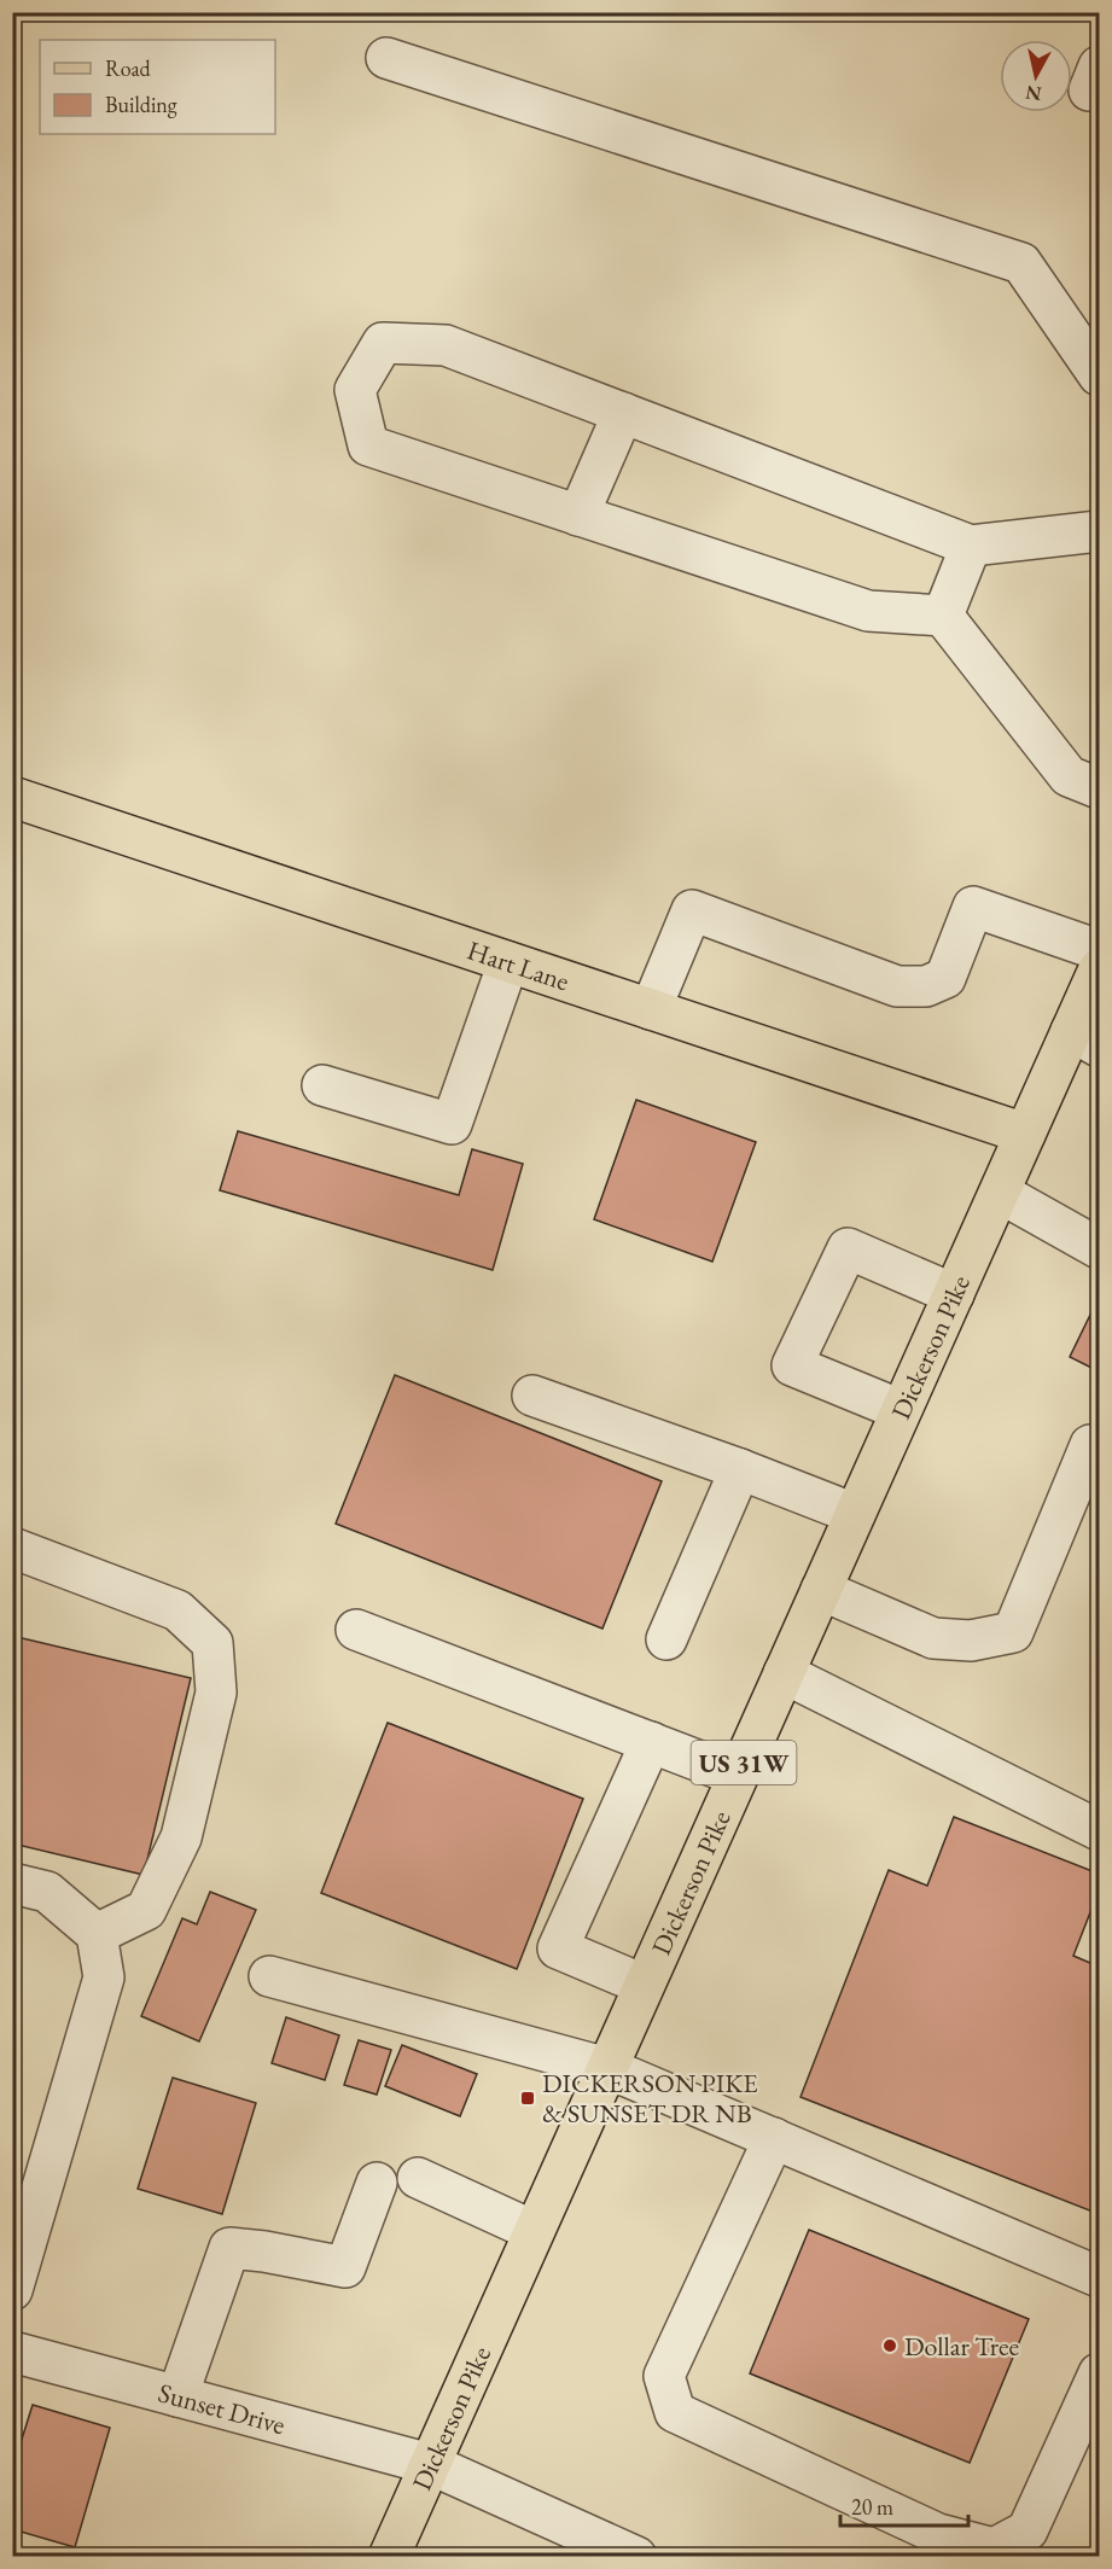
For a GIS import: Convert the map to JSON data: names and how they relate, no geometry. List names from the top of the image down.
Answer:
{
  "streets": {
    "main road": ["Hart Lane", "Dickerson Pike", "US 31W"],
    "street": ["Sunset Drive"]
  },
  "crossings": [
    ["Hart Lane", "Dickerson Pike"],
    ["Dickerson Pike", "Sunset Drive"]
  ],
  "places": {
    "transit": ["DICKERSON PIKE & SUNSET DR NB"],
    "other": ["Dollar Tree"]
  },
  "legend": ["Road", "Building"],
  "scale_bar": "20 m",
  "north": "bottom"
}
